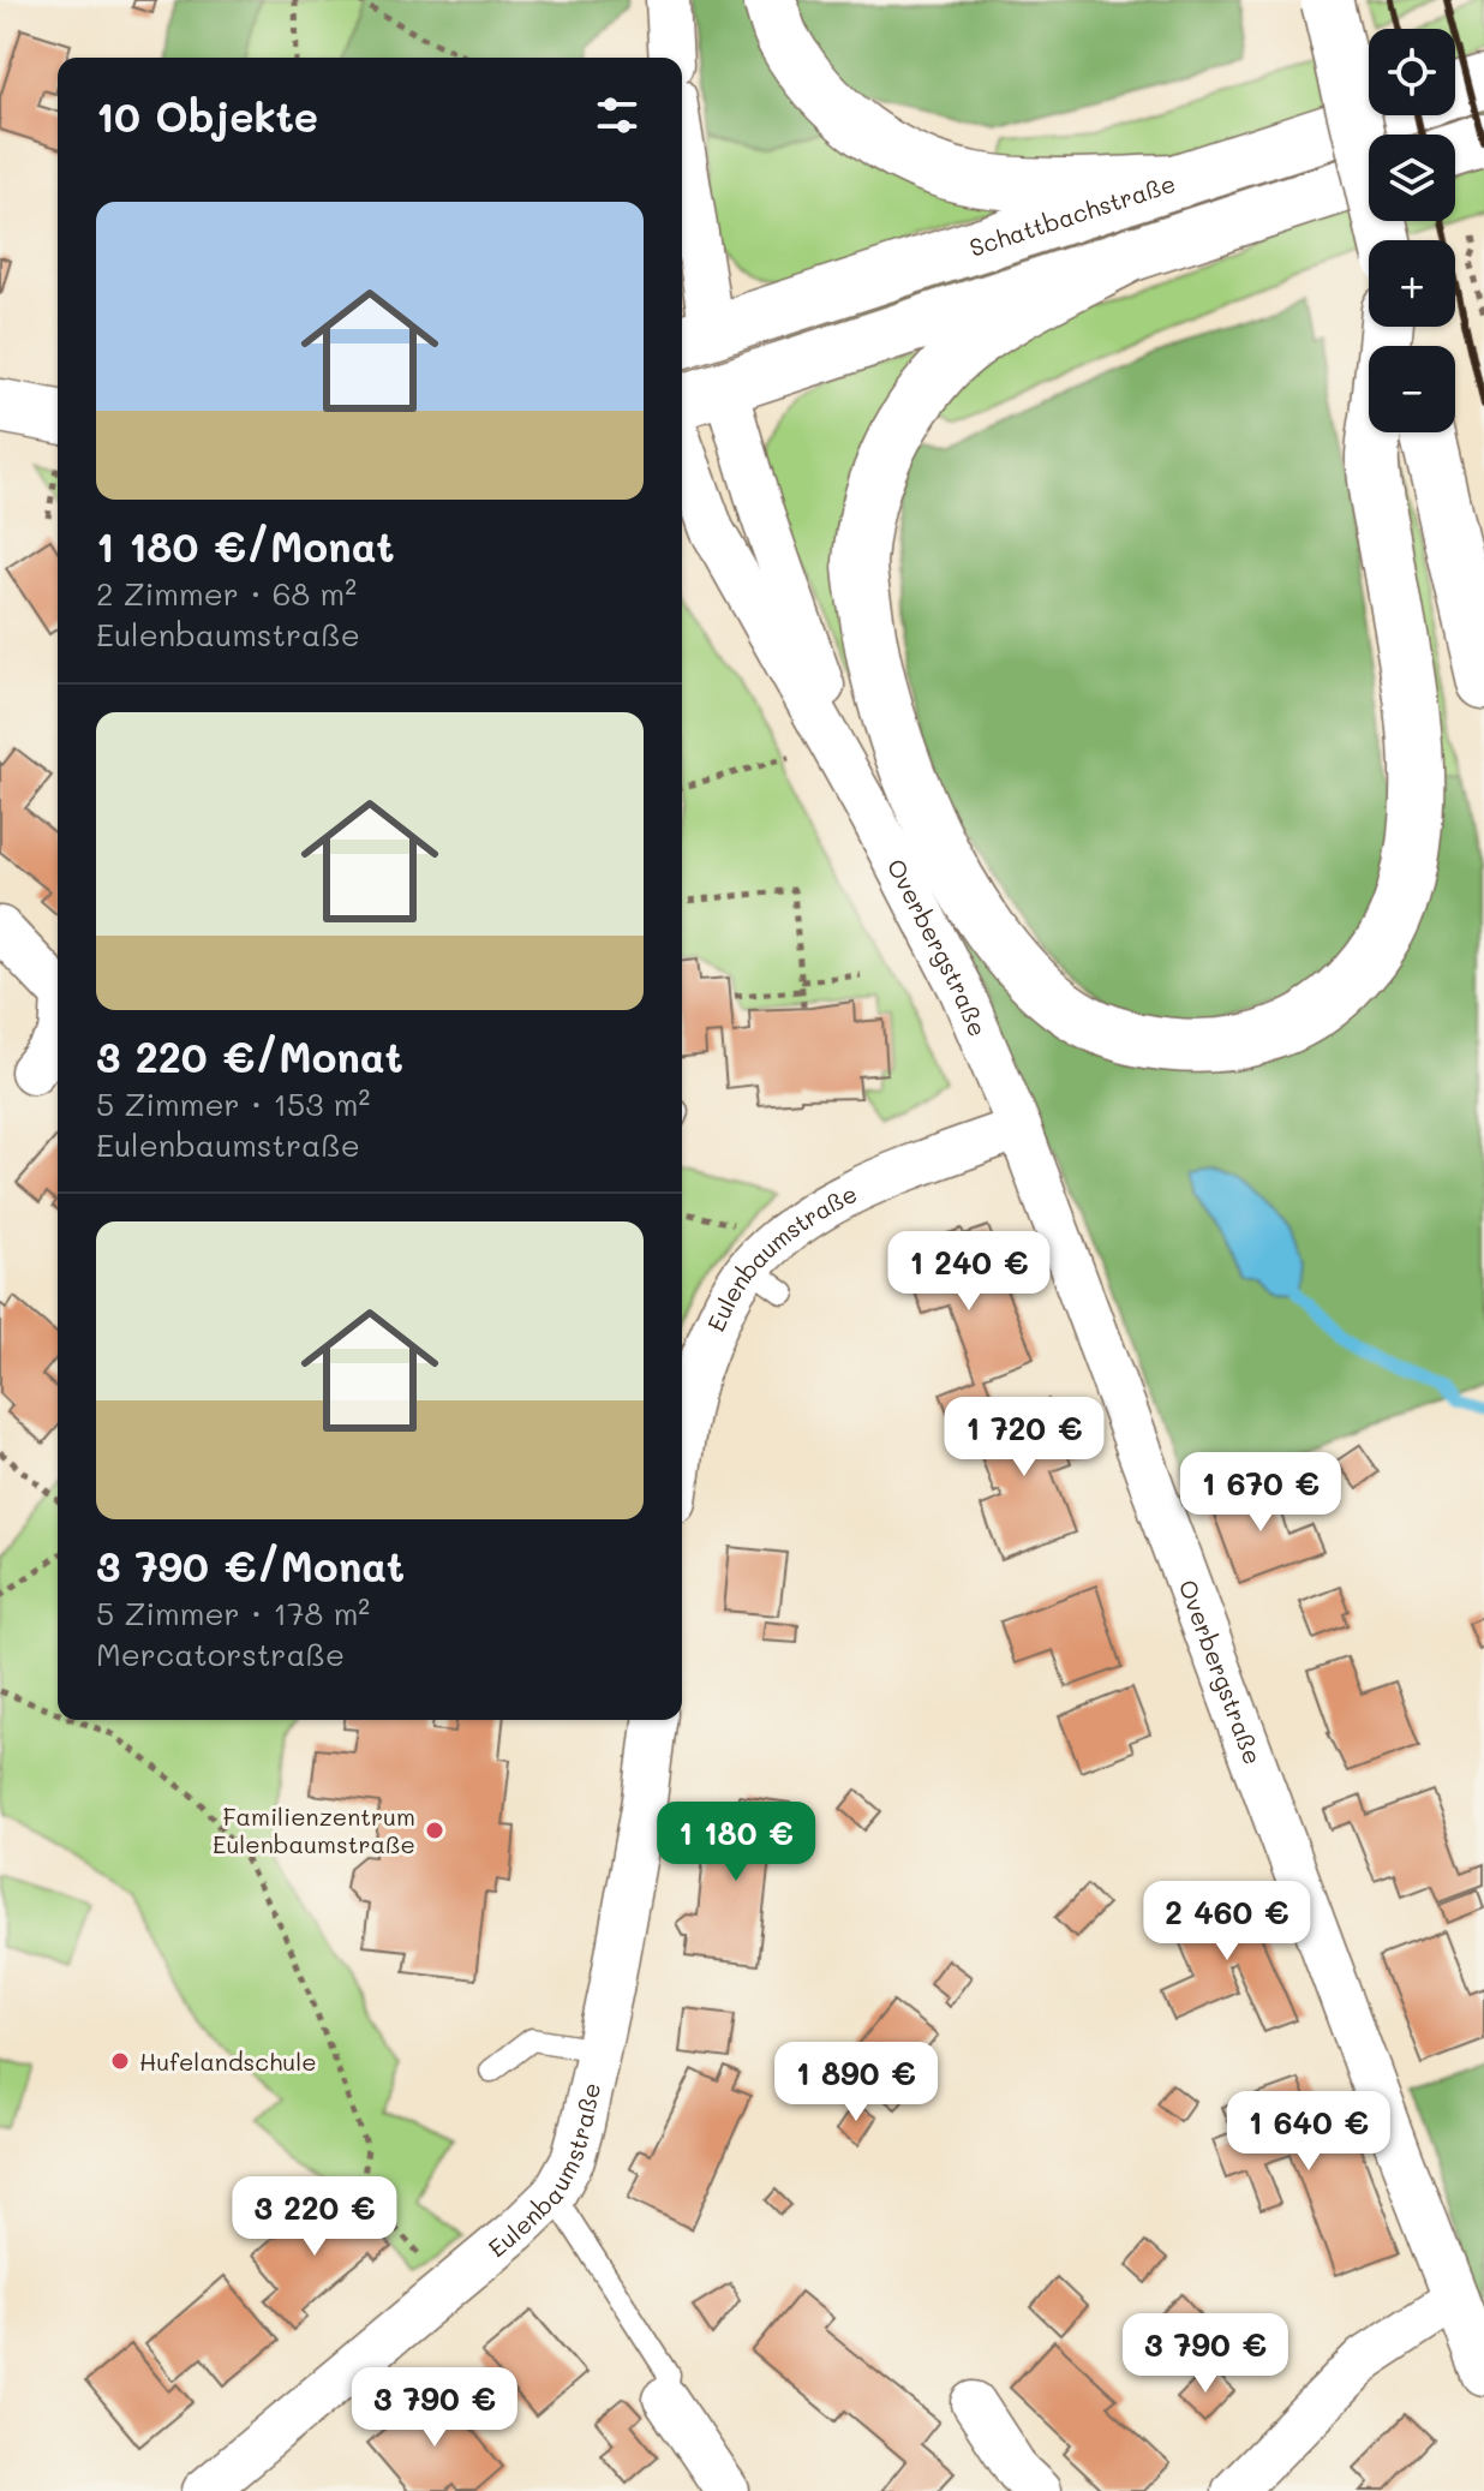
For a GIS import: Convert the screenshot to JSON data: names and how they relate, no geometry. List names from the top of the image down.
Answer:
{
  "streets": {
    "main road": ["Schattbachstraße"],
    "street": ["Overbergstraße", "Eulenbaumstraße"]
  },
  "crossings": [
    ["Overbergstraße", "Eulenbaumstraße"]
  ],
  "places": ["Familienzentrum Eulenbaumstraße", "Hufelandschule"],
  "page": {
    "map_buttons": ["+", "−"],
    "heading": "10 Objekte",
    "list": [
      {
        "name": "1 180 €/Monat",
        "note": "2 Zimmer · 68 m² · Eulenbaumstraße"
      },
      {
        "name": "3 220 €/Monat",
        "note": "5 Zimmer · 153 m² · Eulenbaumstraße"
      },
      {
        "name": "3 790 €/Monat",
        "note": "5 Zimmer · 178 m² · Mercatorstraße"
      }
    ],
    "price": [
      "1 240 €",
      "1 720 €",
      "1 670 €",
      "1 180 €",
      "2 460 €",
      "1 890 €",
      "1 640 €",
      "3 220 €",
      "3 790 €",
      "3 790 €"
    ]
  }
}
